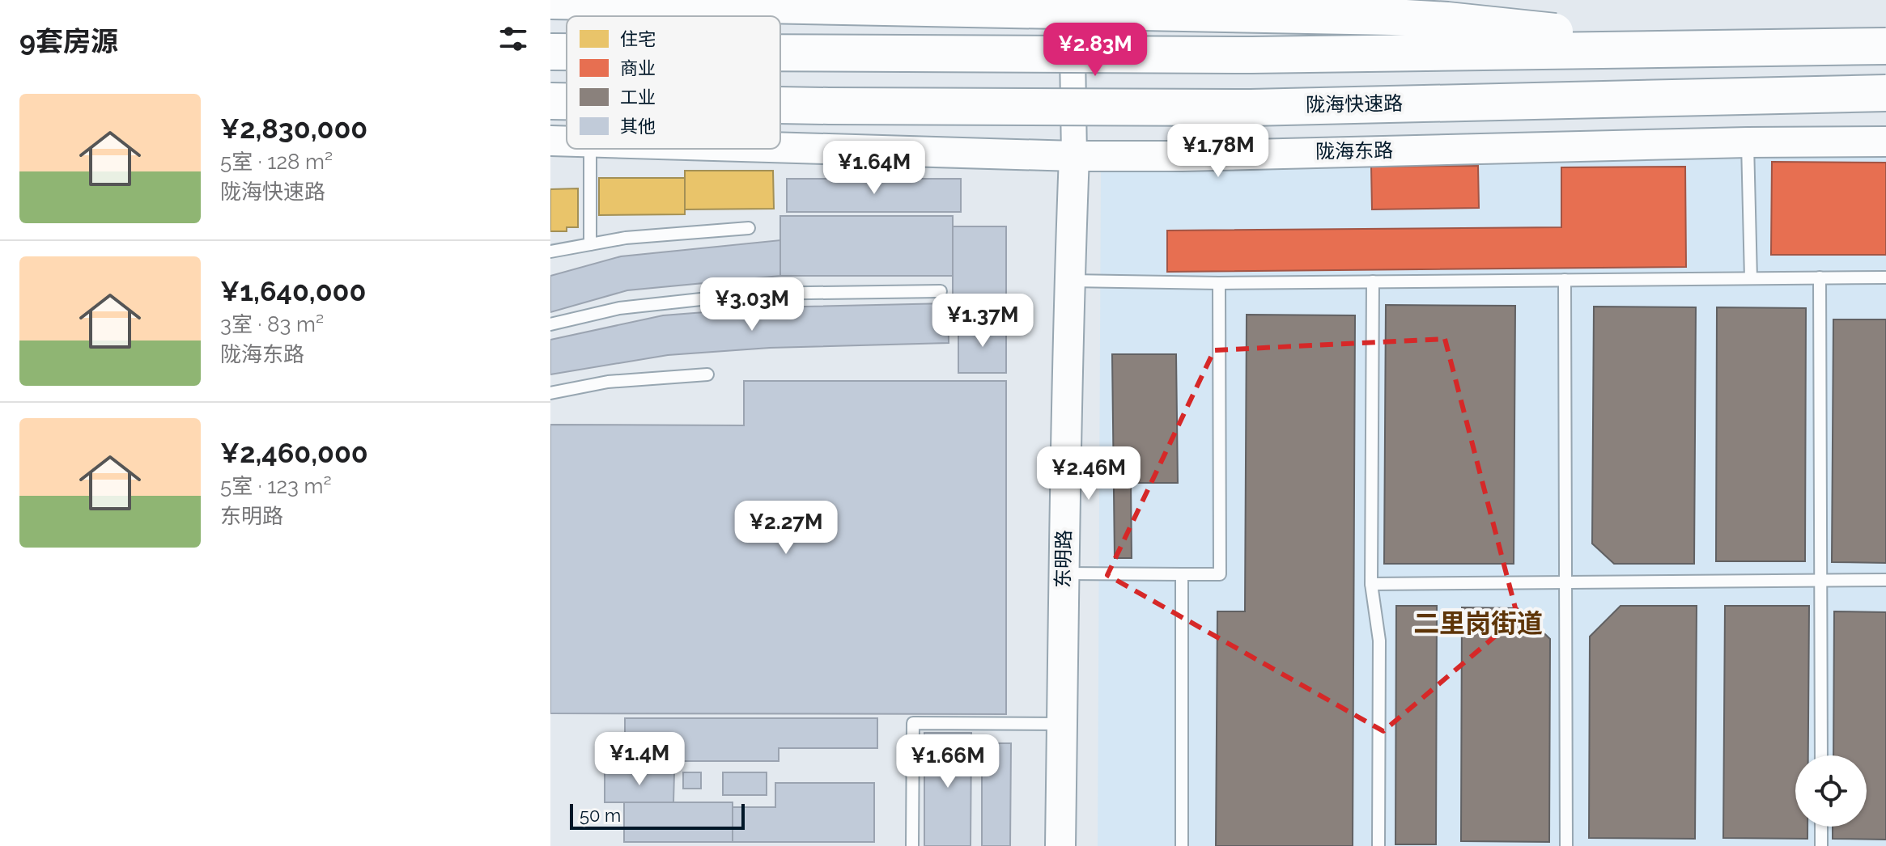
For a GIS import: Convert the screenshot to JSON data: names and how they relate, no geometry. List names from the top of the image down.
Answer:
{
  "streets": {
    "highway": ["陇海快速路"],
    "street": ["陇海东路", "东明路"]
  },
  "crossings": [
    ["陇海东路", "东明路"]
  ],
  "districts": ["二里岗街道"],
  "legend": [
    "住宅",
    "商业",
    "工业",
    "其他"
  ],
  "scale_bar": "50 m",
  "page": {
    "heading": "9套房源",
    "price": [
      "¥2.83M",
      "¥1.78M",
      "¥1.64M",
      "¥3.03M",
      "¥1.37M",
      "¥2.46M",
      "¥2.27M",
      "¥1.4M",
      "¥1.66M"
    ],
    "list": [
      {
        "name": "¥2,830,000",
        "note": "5室 · 128 m² · 陇海快速路"
      },
      {
        "name": "¥1,640,000",
        "note": "3室 · 83 m² · 陇海东路"
      },
      {
        "name": "¥2,460,000",
        "note": "5室 · 123 m² · 东明路"
      }
    ],
    "scale": "50 m"
  }
}
